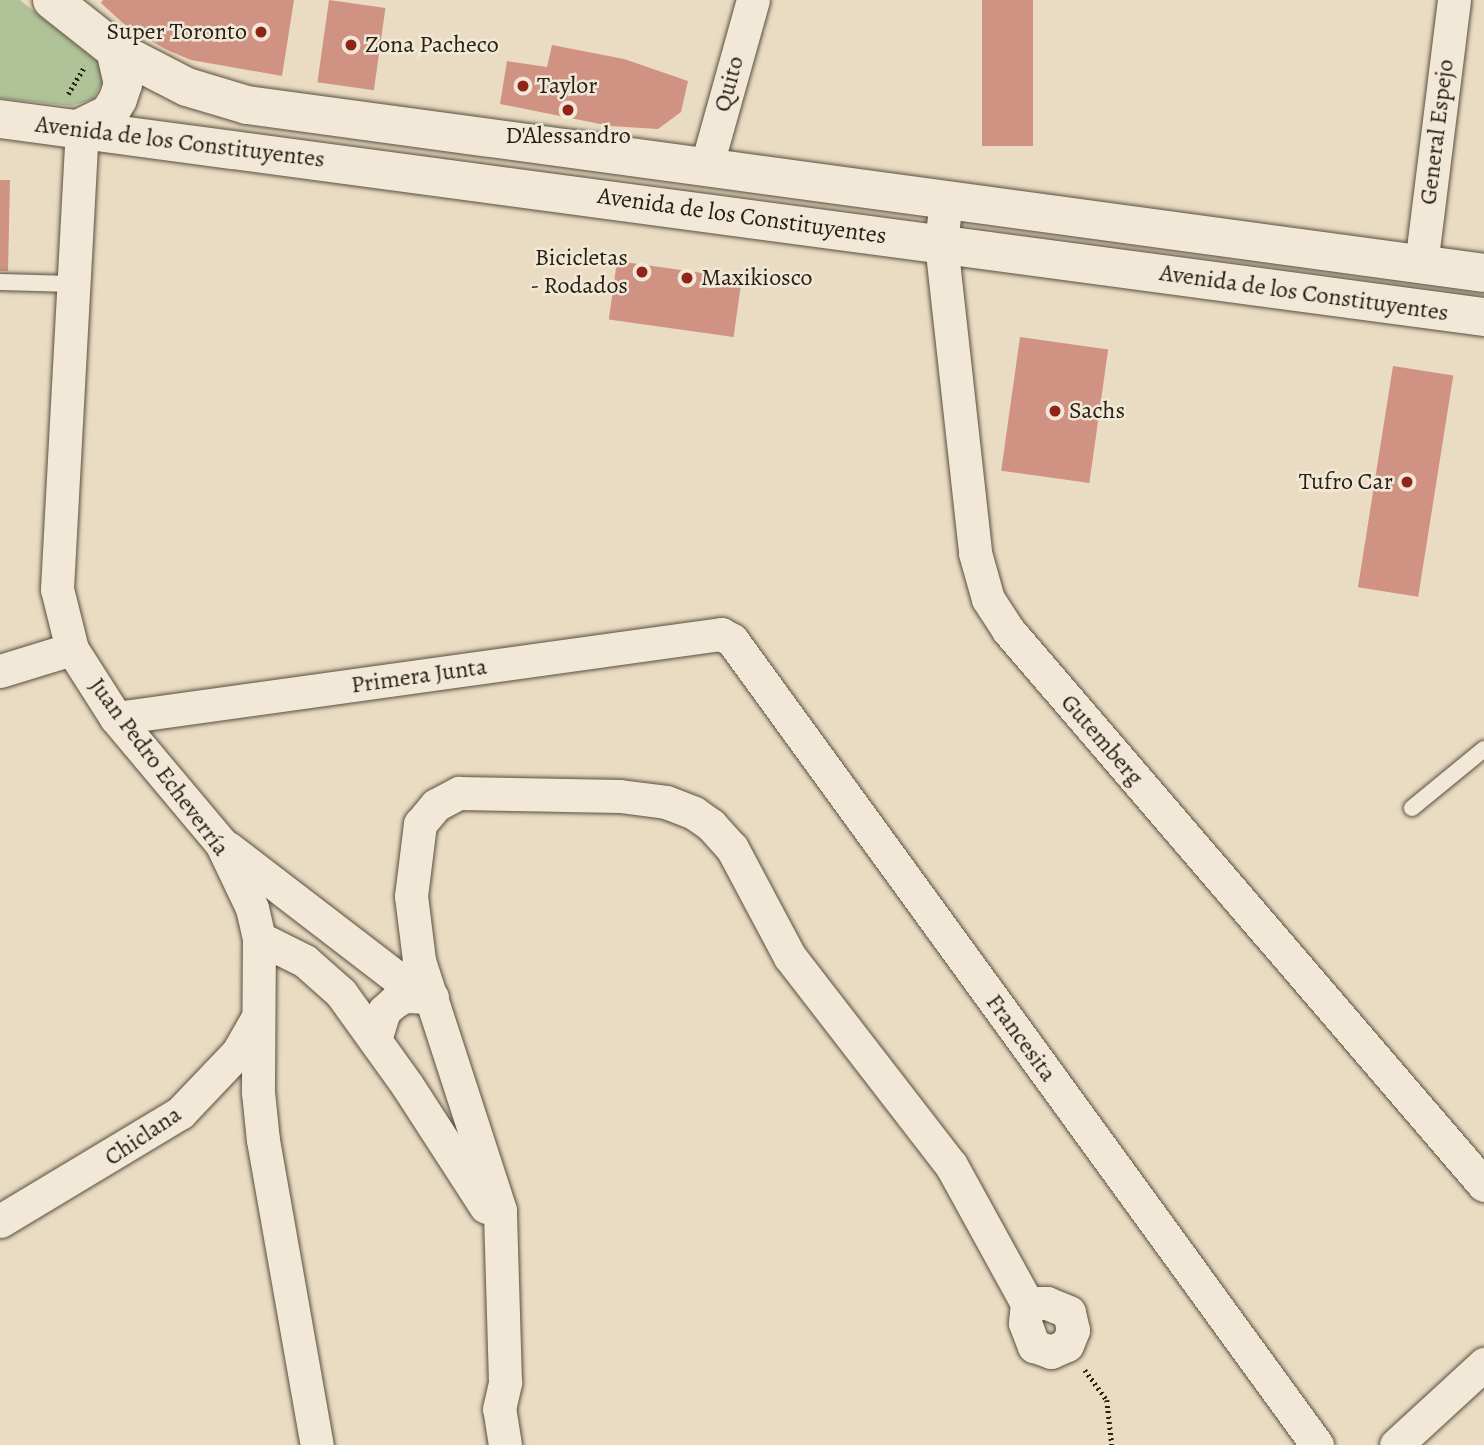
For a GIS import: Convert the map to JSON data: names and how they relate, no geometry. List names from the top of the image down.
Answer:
{
  "streets": {
    "main road": ["Avenida de los Constituyentes"],
    "street": [
      "Quito",
      "General Espejo",
      "Primera Junta",
      "Gutemberg",
      "Juan Pedro Echeverría",
      "Francesita",
      "Chiclana"
    ]
  },
  "crossings": [
    ["Quito", "Avenida de los Constituyentes"],
    ["General Espejo", "Avenida de los Constituyentes"],
    ["Avenida de los Constituyentes", "Gutemberg"],
    ["Avenida de los Constituyentes", "Juan Pedro Echeverría"],
    ["Primera Junta", "Juan Pedro Echeverría"],
    ["Primera Junta", "Francesita"],
    ["Juan Pedro Echeverría", "Chiclana"]
  ],
  "places": [
    "Super Toronto",
    "Zona Pacheco",
    "Taylor",
    "D'Alessandro",
    "Bicicletas - Rodados",
    "Maxikiosco",
    "Sachs",
    "Tufro Car"
  ]
}
